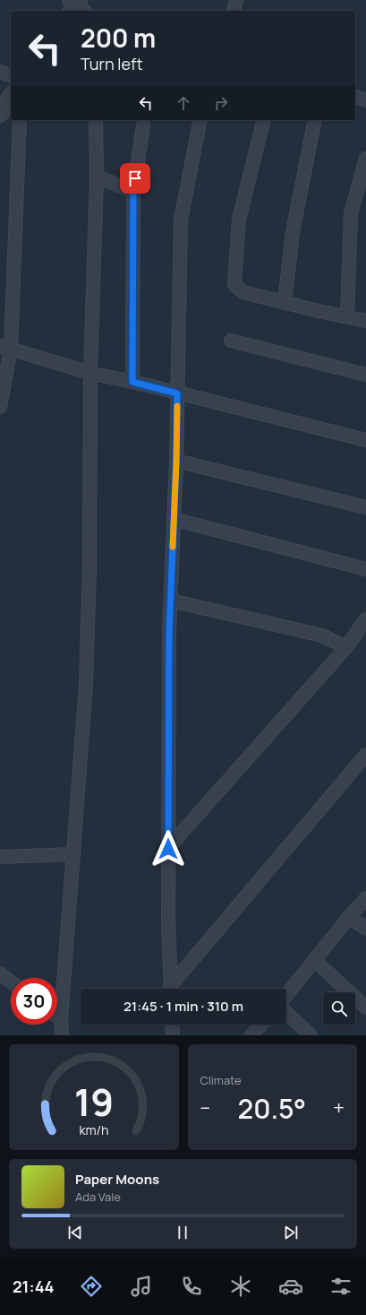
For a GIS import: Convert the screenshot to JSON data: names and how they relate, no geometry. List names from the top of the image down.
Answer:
{
  "page": {
    "turn": ["200 m", "Turn left"],
    "limit": "30",
    "trip": "21:45 · 1 min · 310 m",
    "tile": "Climate",
    "heat": ["−", "20.5°", "+"],
    "song": ["Paper Moons", "Ada Vale"],
    "tabs": "21:44",
    "gauge": ["19", "km/h"]
  }
}
